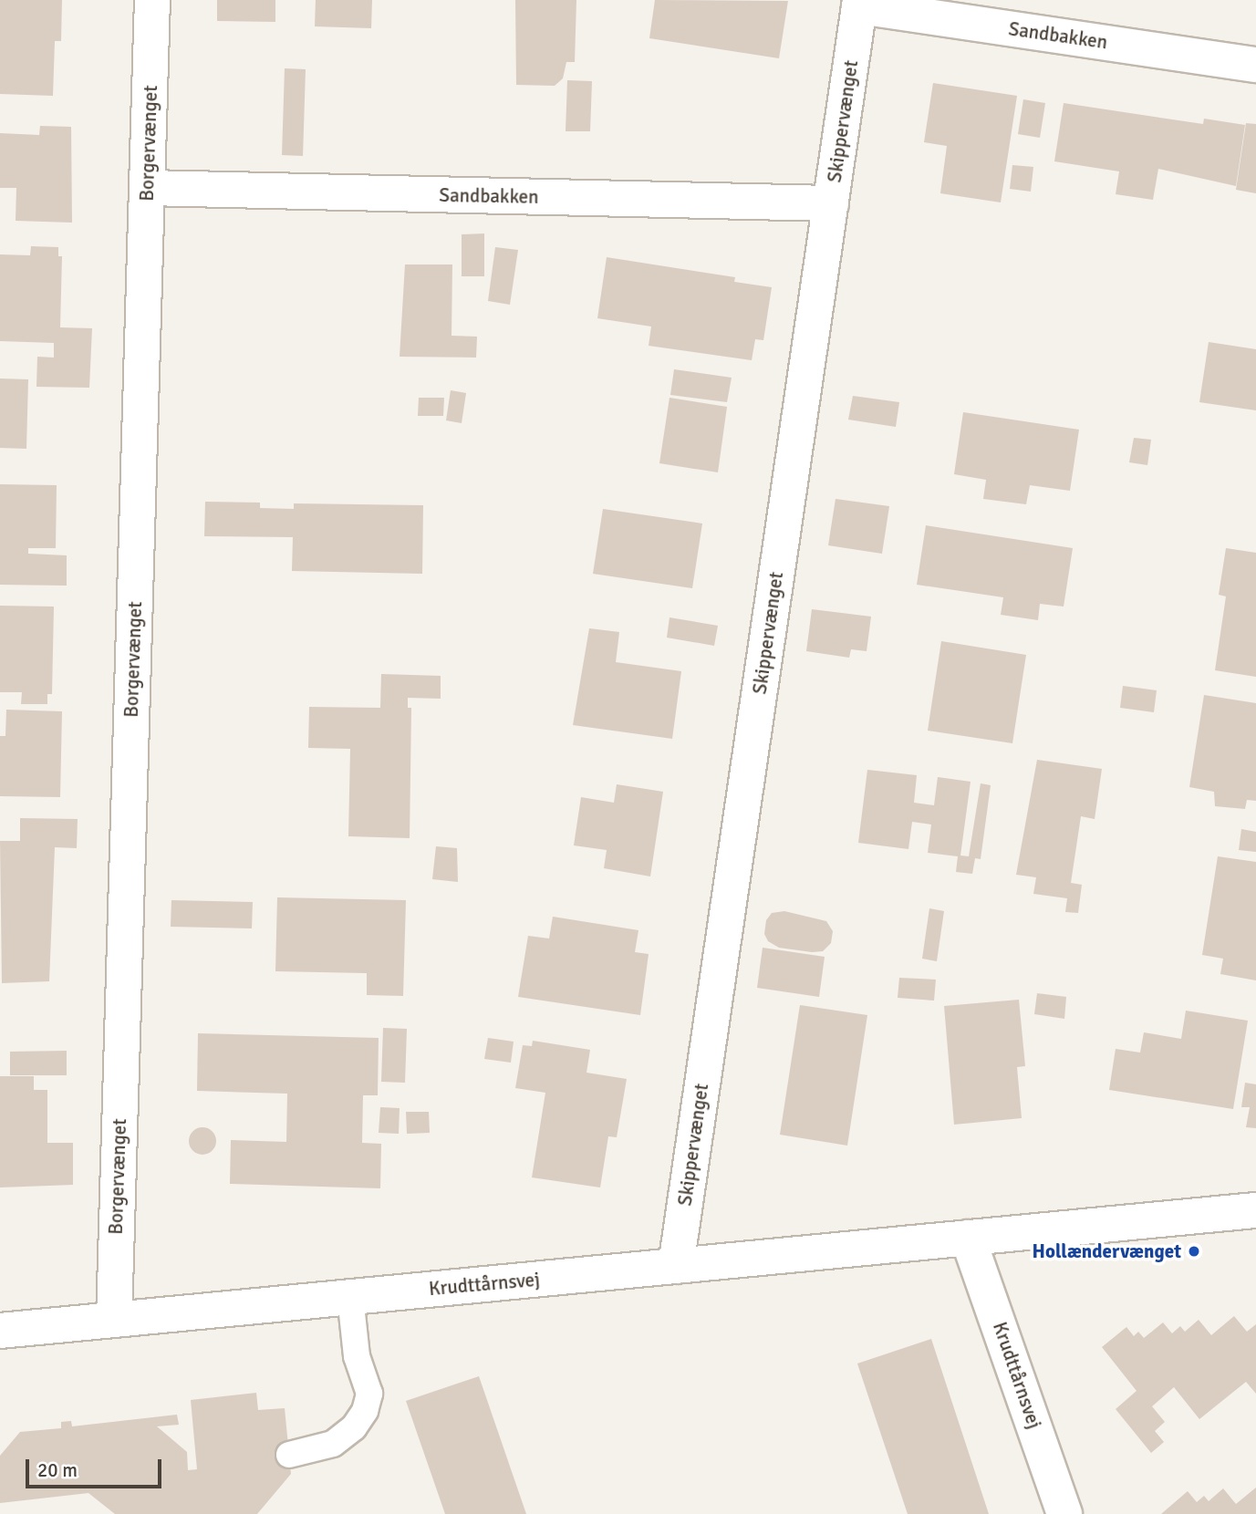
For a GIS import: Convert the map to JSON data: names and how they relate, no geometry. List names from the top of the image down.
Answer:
{
  "streets": {
    "street": [
      "Sandbakken",
      "Skippervænget",
      "Borgervænget",
      "Krudttårnsvej"
    ]
  },
  "crossings": [
    ["Sandbakken", "Skippervænget"],
    ["Sandbakken", "Borgervænget"],
    ["Skippervænget", "Krudttårnsvej"],
    ["Borgervænget", "Krudttårnsvej"]
  ],
  "places": ["Hollændervænget"],
  "scale_bar": "20 m"
}
